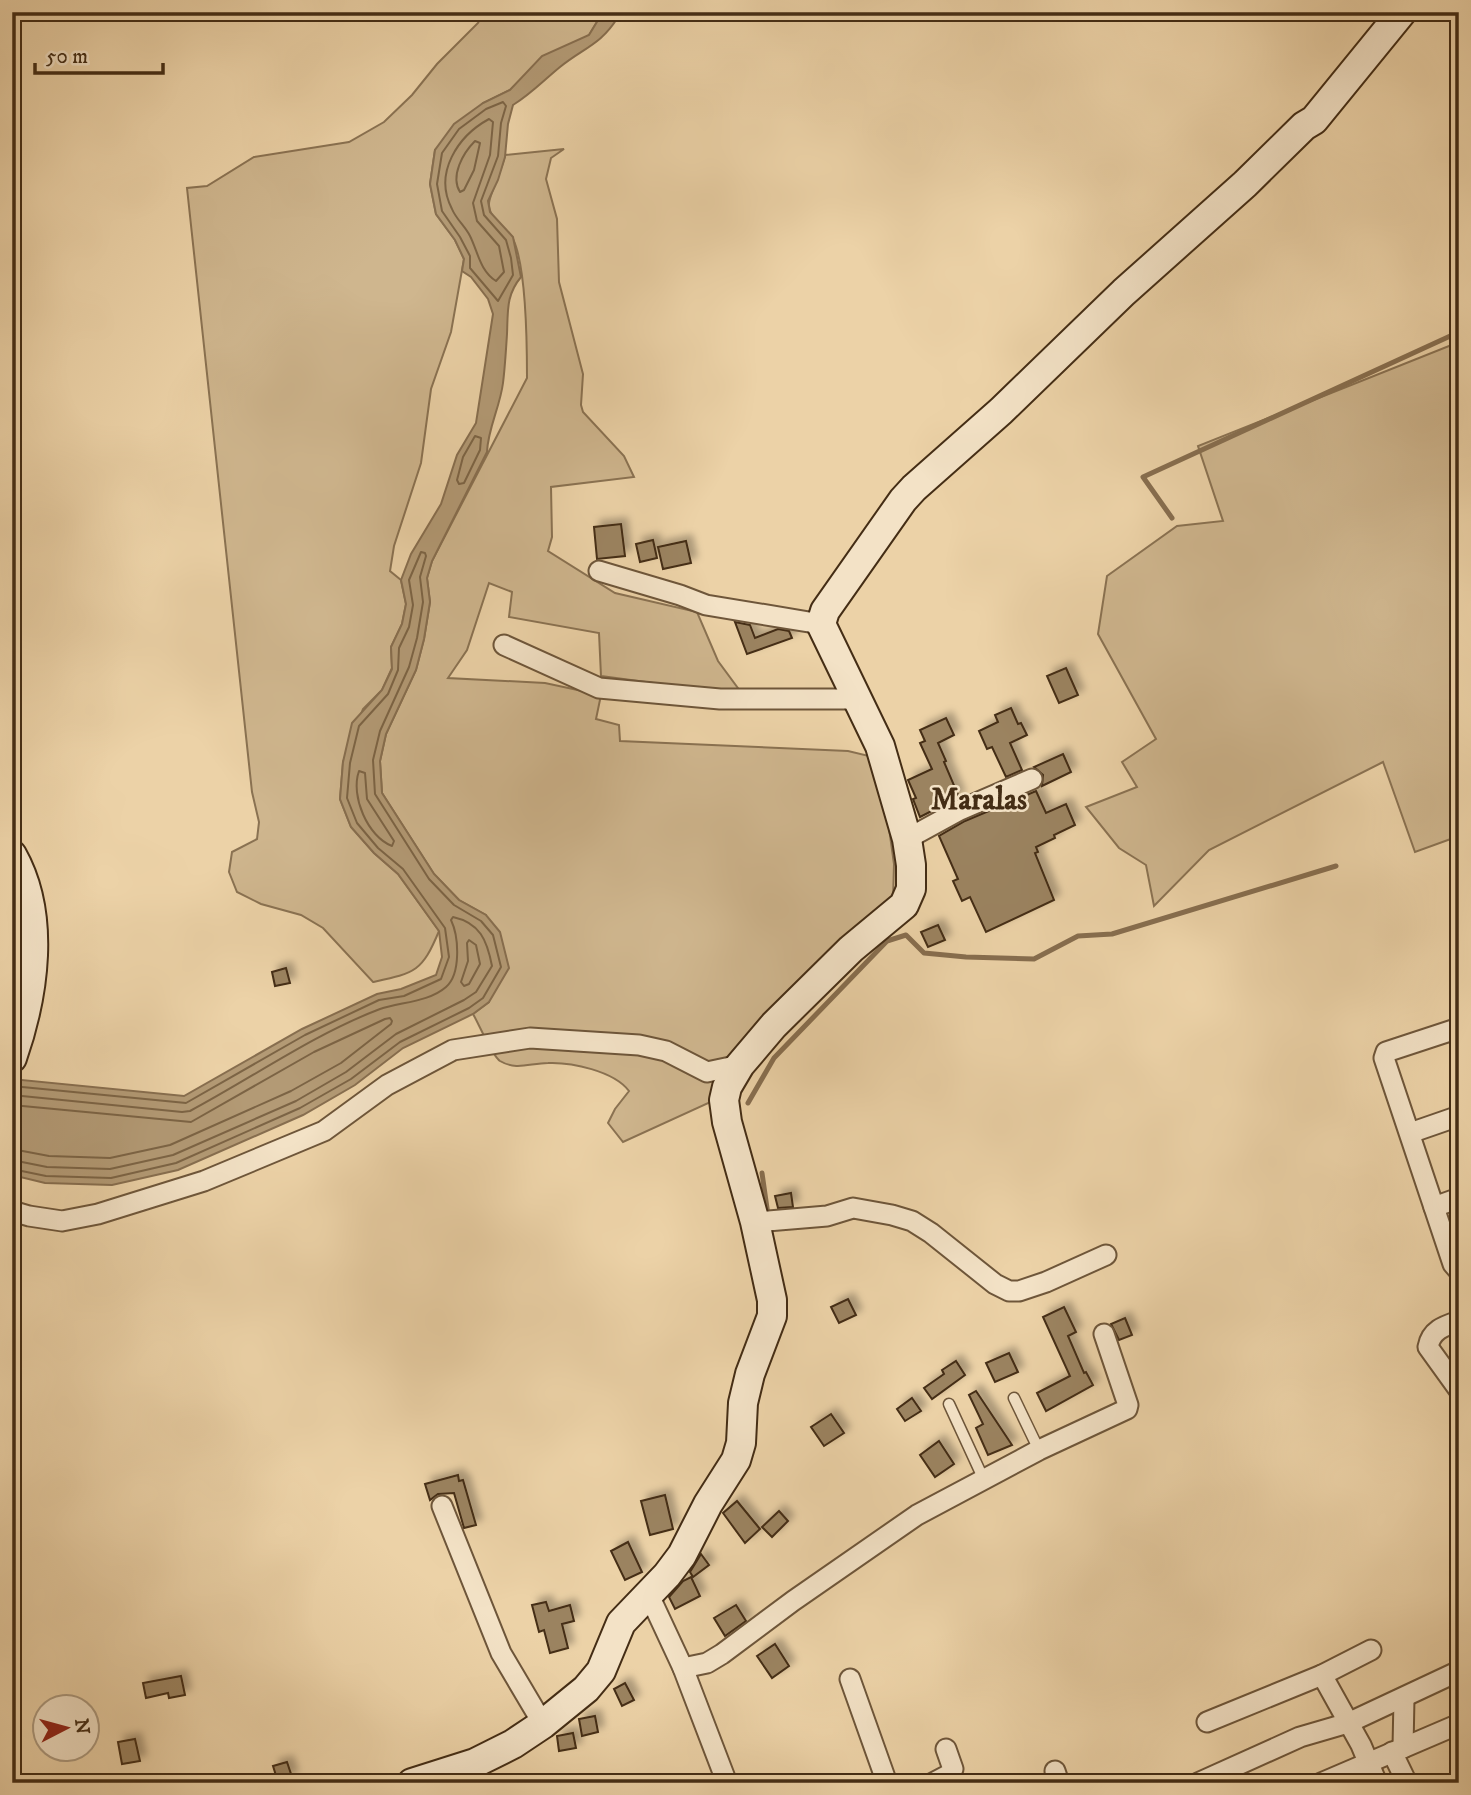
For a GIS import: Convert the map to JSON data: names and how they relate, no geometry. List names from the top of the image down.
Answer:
{
  "districts": ["Maralas"],
  "scale_bar": "50 m",
  "north": "right"
}
